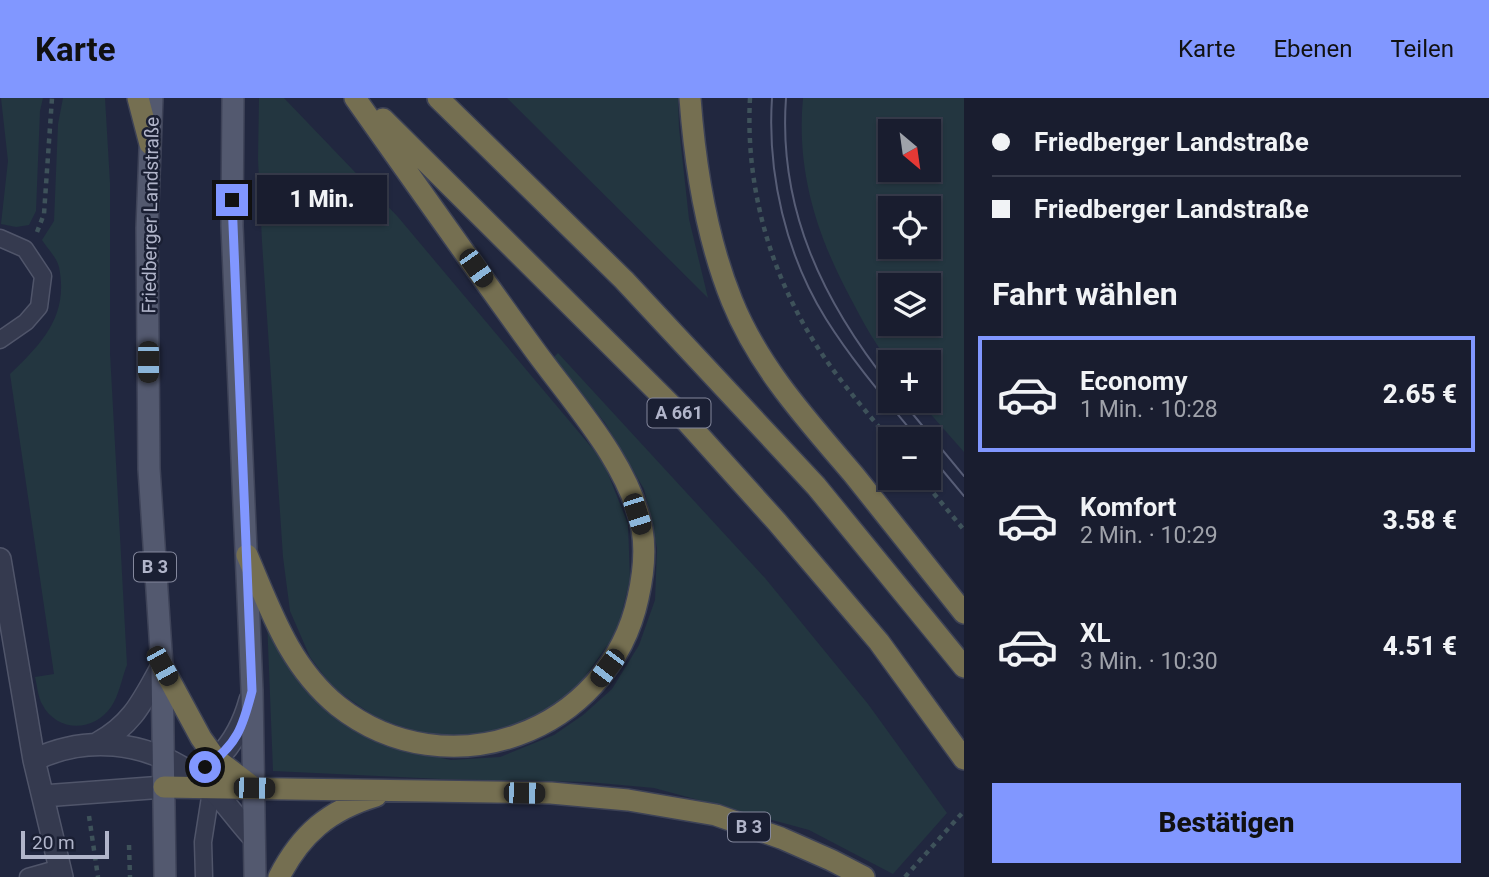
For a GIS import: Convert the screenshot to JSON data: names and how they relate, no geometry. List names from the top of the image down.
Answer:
{
  "streets": {
    "highway": ["A 661", "B 3"],
    "main road": ["Friedberger Landstraße"]
  },
  "crossings": [
    ["Friedberger Landstraße", "B 3"]
  ],
  "scale_bar": "20 m",
  "north": "bottom right",
  "page": {
    "header": "Karte",
    "nav": ["Karte", "Ebenen", "Teilen"],
    "banner": ["Friedberger Landstraße", "Friedberger Landstraße"],
    "map_buttons": ["+", "−"],
    "bubble": "1 Min.",
    "heading": "Fahrt wählen",
    "list": [
      {
        "name": "Economy",
        "note": "1 Min. · 10:28",
        "value": "2.65 €"
      },
      {
        "name": "Komfort",
        "note": "2 Min. · 10:29",
        "value": "3.58 €"
      },
      {
        "name": "XL",
        "note": "3 Min. · 10:30",
        "value": "4.51 €"
      }
    ],
    "buttons": "Bestätigen",
    "scale": "20 m"
  }
}
